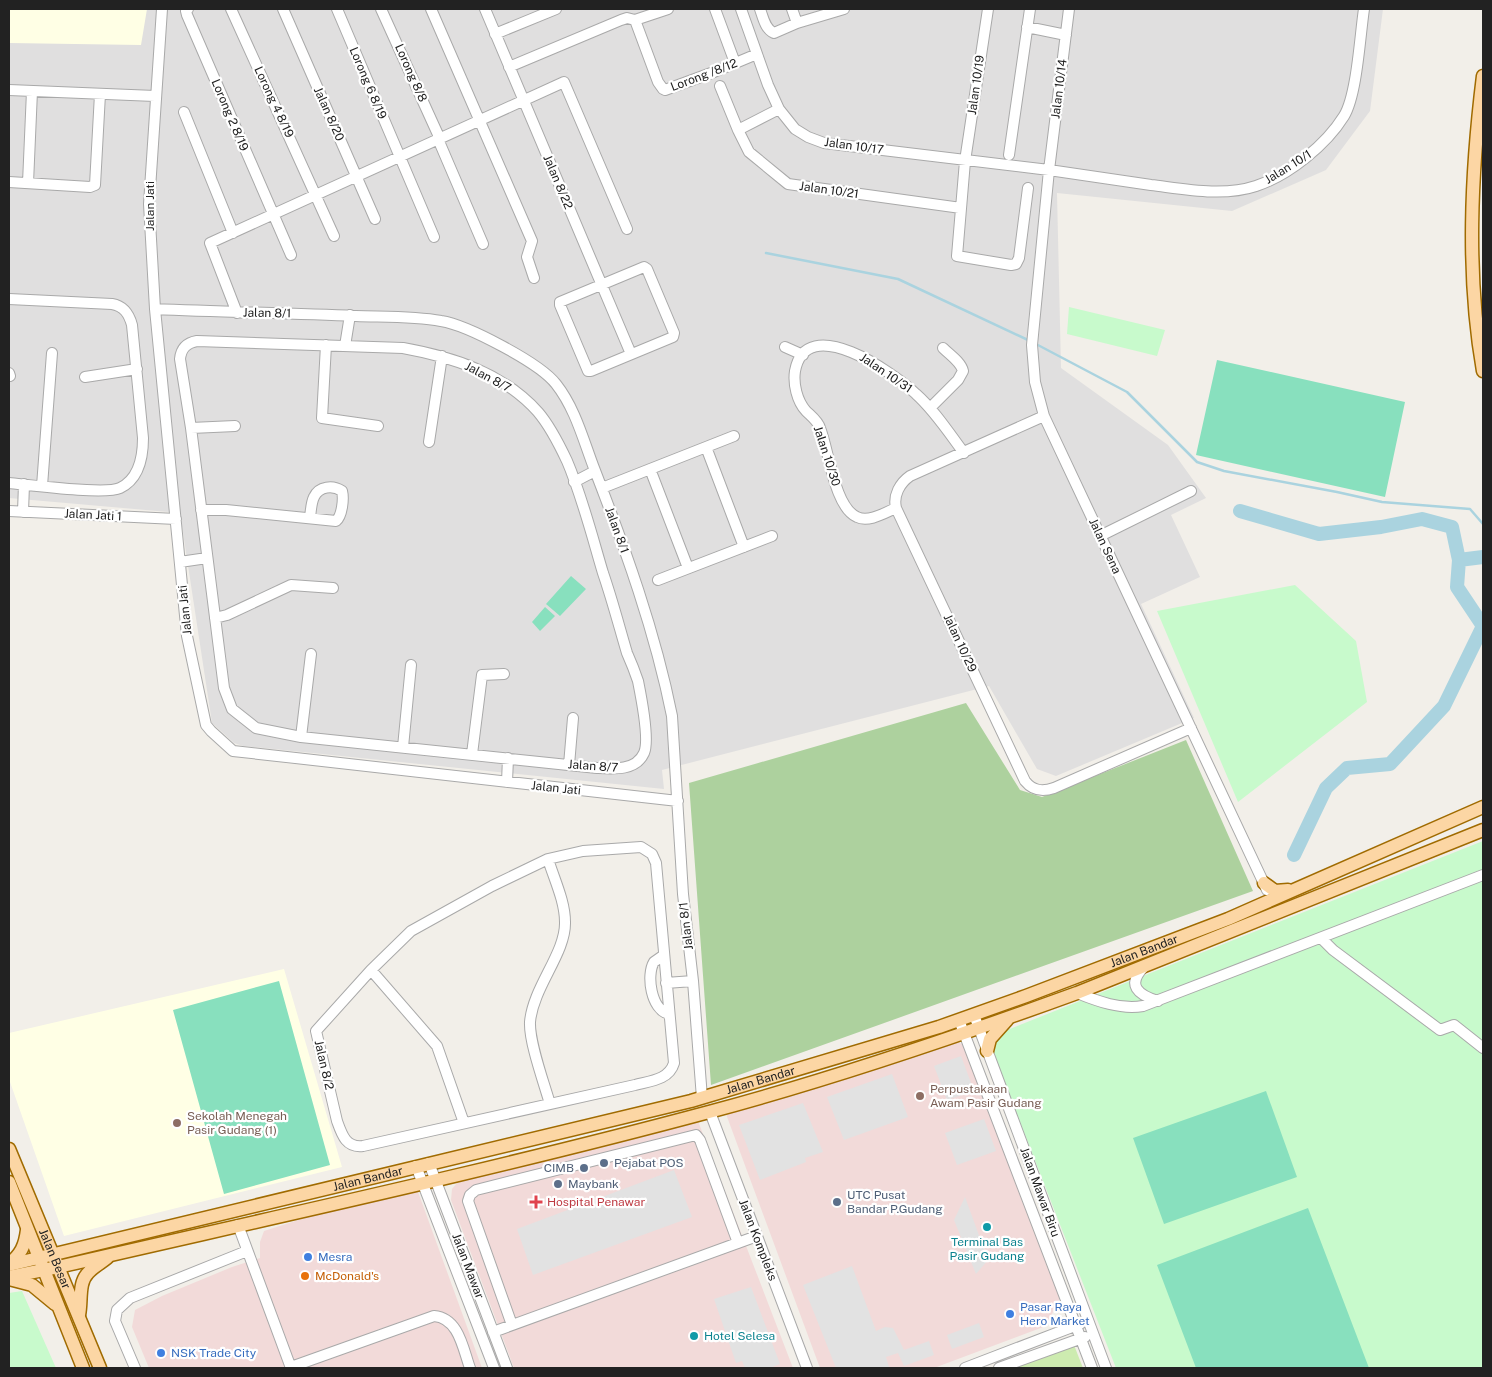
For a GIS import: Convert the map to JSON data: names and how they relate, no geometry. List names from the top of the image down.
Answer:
{
  "streets": {
    "main road": ["Jalan Bandar", "Jalan Besar"],
    "street": [
      "Lorong 8/8",
      "Lorong /8/12",
      "Lorong 6 8/19",
      "Jalan 10/19",
      "Jalan 10/14",
      "Lorong 4 8/19",
      "Jalan 8/20",
      "Lorong 2 8/19",
      "Jalan 10/17",
      "Jalan 10/1",
      "Jalan 8/22",
      "Jalan 10/21",
      "Jalan Jati",
      "Jalan 8/1",
      "Jalan 10/31",
      "Jalan 8/7",
      "Jalan 10/30",
      "Jalan Jati 1",
      "Jalan Sena",
      "Jalan 10/29",
      "Jalan 8/2",
      "Jalan Mawar Biru",
      "Jalan Kompleks",
      "Jalan Mawar"
    ]
  },
  "crossings": [
    ["Lorong /8/12", "Jalan 10/17"],
    ["Jalan 10/19", "Jalan 10/17"],
    ["Jalan 10/19", "Jalan 10/21"],
    ["Jalan 10/14", "Jalan 10/17"],
    ["Jalan 10/14", "Jalan 10/1"],
    ["Jalan 10/14", "Jalan Sena"],
    ["Jalan 10/17", "Jalan 10/1"],
    ["Jalan 10/17", "Jalan Sena"],
    ["Jalan 10/1", "Jalan Sena"],
    ["Jalan Jati", "Jalan 8/1"],
    ["Jalan Jati", "Jalan Jati 1"],
    ["Jalan 8/1", "Jalan Bandar"],
    ["Jalan 10/31", "Jalan 10/30"],
    ["Jalan 10/30", "Jalan 10/29"],
    ["Jalan Sena", "Jalan 10/29"],
    ["Jalan Sena", "Jalan Bandar"],
    ["Jalan Bandar", "Jalan Mawar Biru"],
    ["Jalan Bandar", "Jalan Kompleks"],
    ["Jalan Bandar", "Jalan Besar"],
    ["Jalan Bandar", "Jalan Mawar"]
  ],
  "places": {
    "other": [
      "Perpustakaan Awam Pasir Gudang",
      "Sekolah Menegah Pasir Gudang (1)",
      "Pejabat POS",
      "CIMB",
      "Maybank",
      "UTC Pusat Bandar P.Gudang",
      "Terminal Bas Pasir Gudang",
      "Mesra",
      "McDonald's",
      "Pasar Raya Hero Market",
      "Hotel Selesa",
      "NSK Trade City"
    ],
    "health": ["Hospital Penawar"]
  }
}
